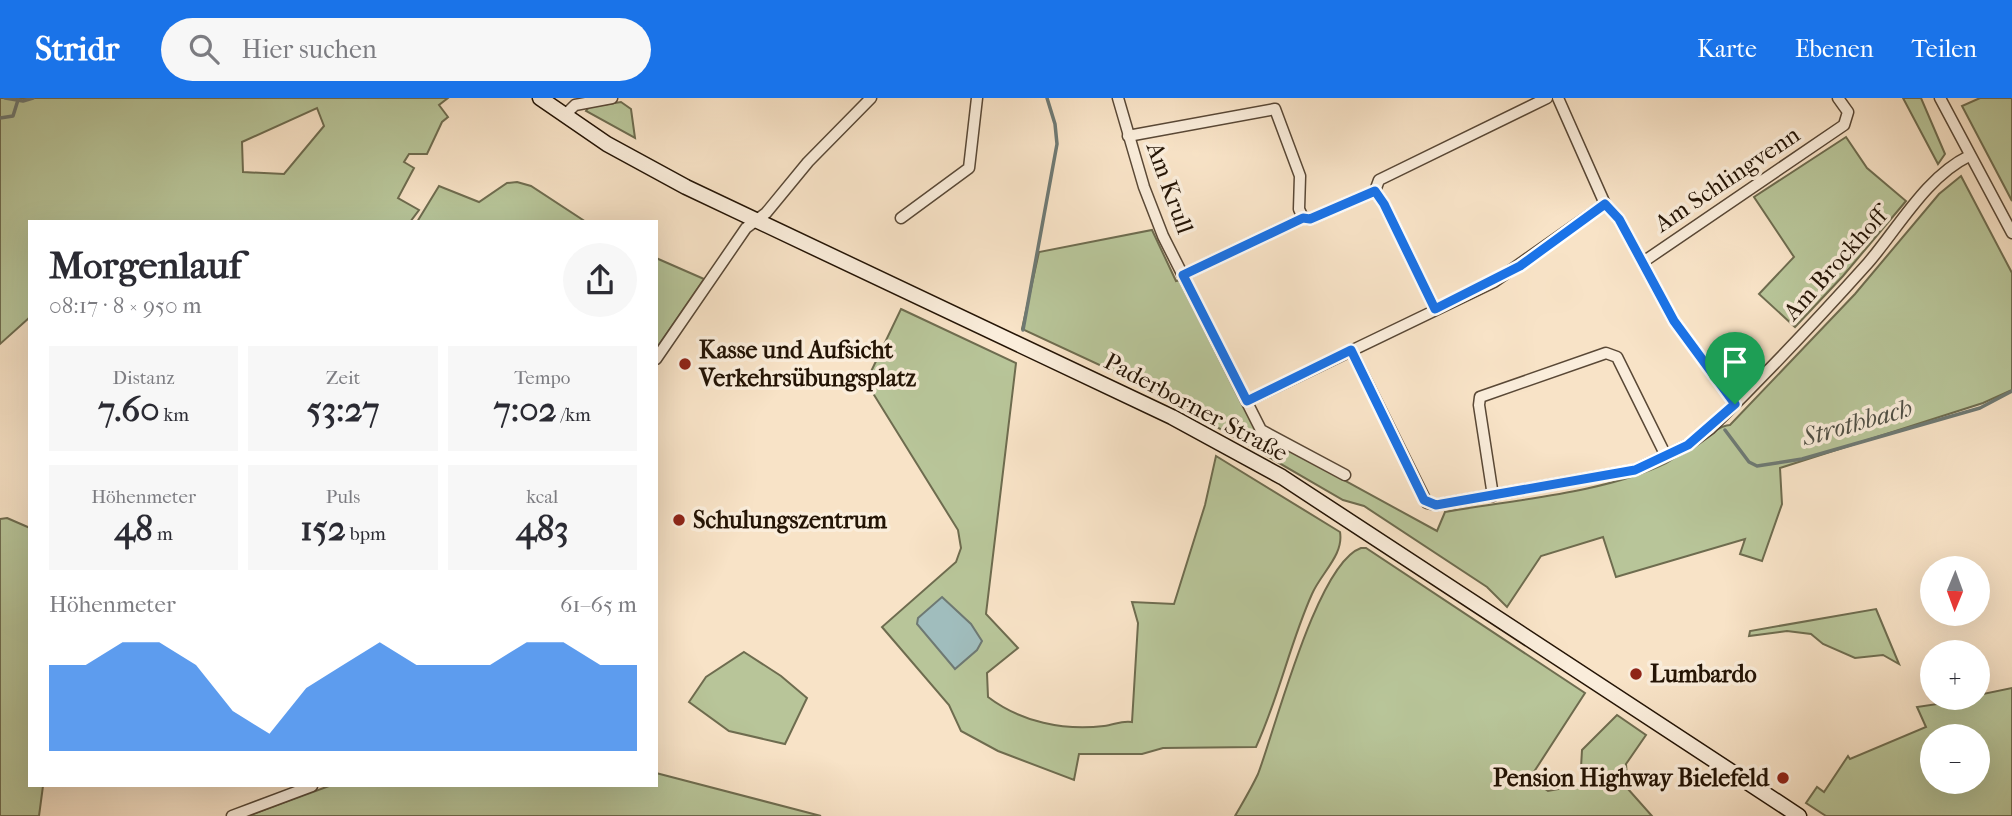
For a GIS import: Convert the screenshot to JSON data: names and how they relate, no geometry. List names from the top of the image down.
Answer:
{
  "streets": {
    "main road": ["Paderborner Straße"],
    "street": ["Am Schlingvenn", "Am Krull", "Am Brockhoff"]
  },
  "water": ["Strothbach"],
  "places": [
    "Kasse und Aufsicht Verkehrsübungsplatz",
    "Schulungszentrum",
    "Lumbardo",
    "Pension Highway Bielefeld"
  ],
  "north": "bottom",
  "page": {
    "header": "Stridr",
    "search": "Hier suchen",
    "nav": ["Karte", "Ebenen", "Teilen"],
    "heading": ["Morgenlauf", "08:17 · 8 × 950 m"],
    "stats": [
      ["Distanz", "7.60 km"],
      ["Zeit", "53:27"],
      ["Tempo", "7:02 /km"],
      ["Höhenmeter", "48 m"],
      ["Puls", "152 bpm"],
      ["kcal", "483"]
    ],
    "map_buttons": ["+", "−"],
    "chart": ["Höhenmeter", "61–65 m"]
  }
}
